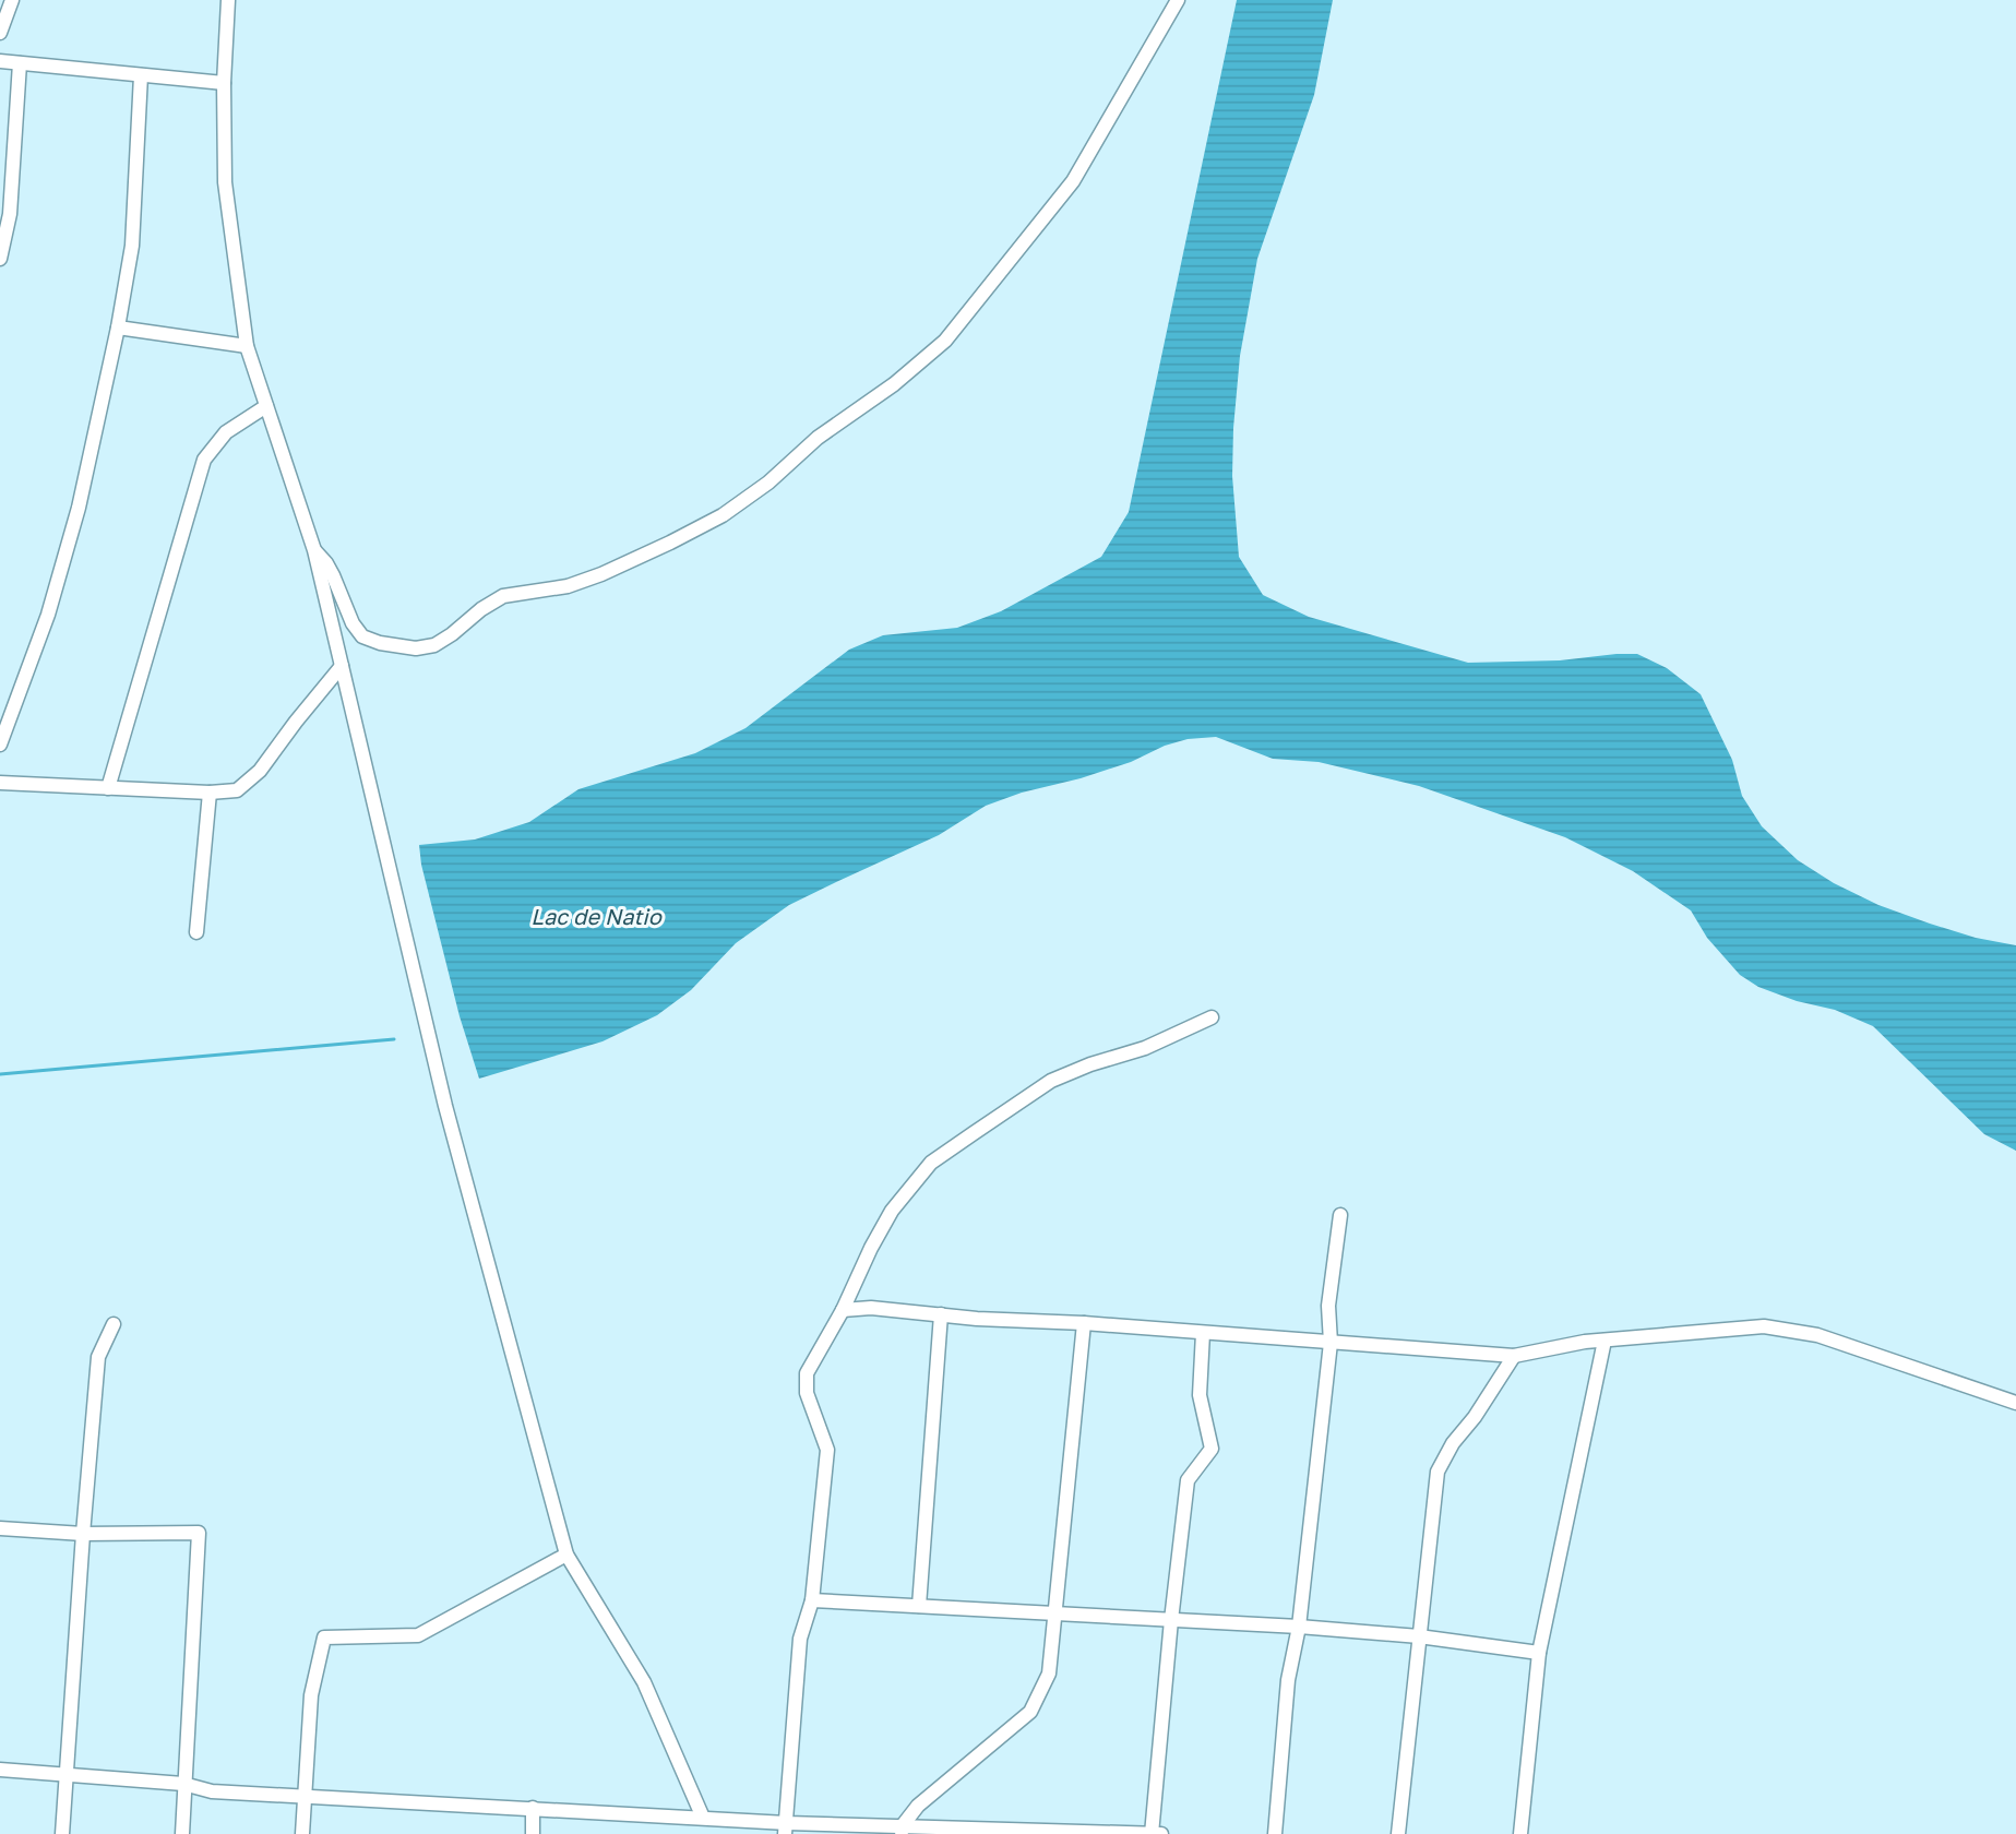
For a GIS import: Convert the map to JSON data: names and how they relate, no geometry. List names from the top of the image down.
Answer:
{
  "water": ["Lac de Natio"]
}
